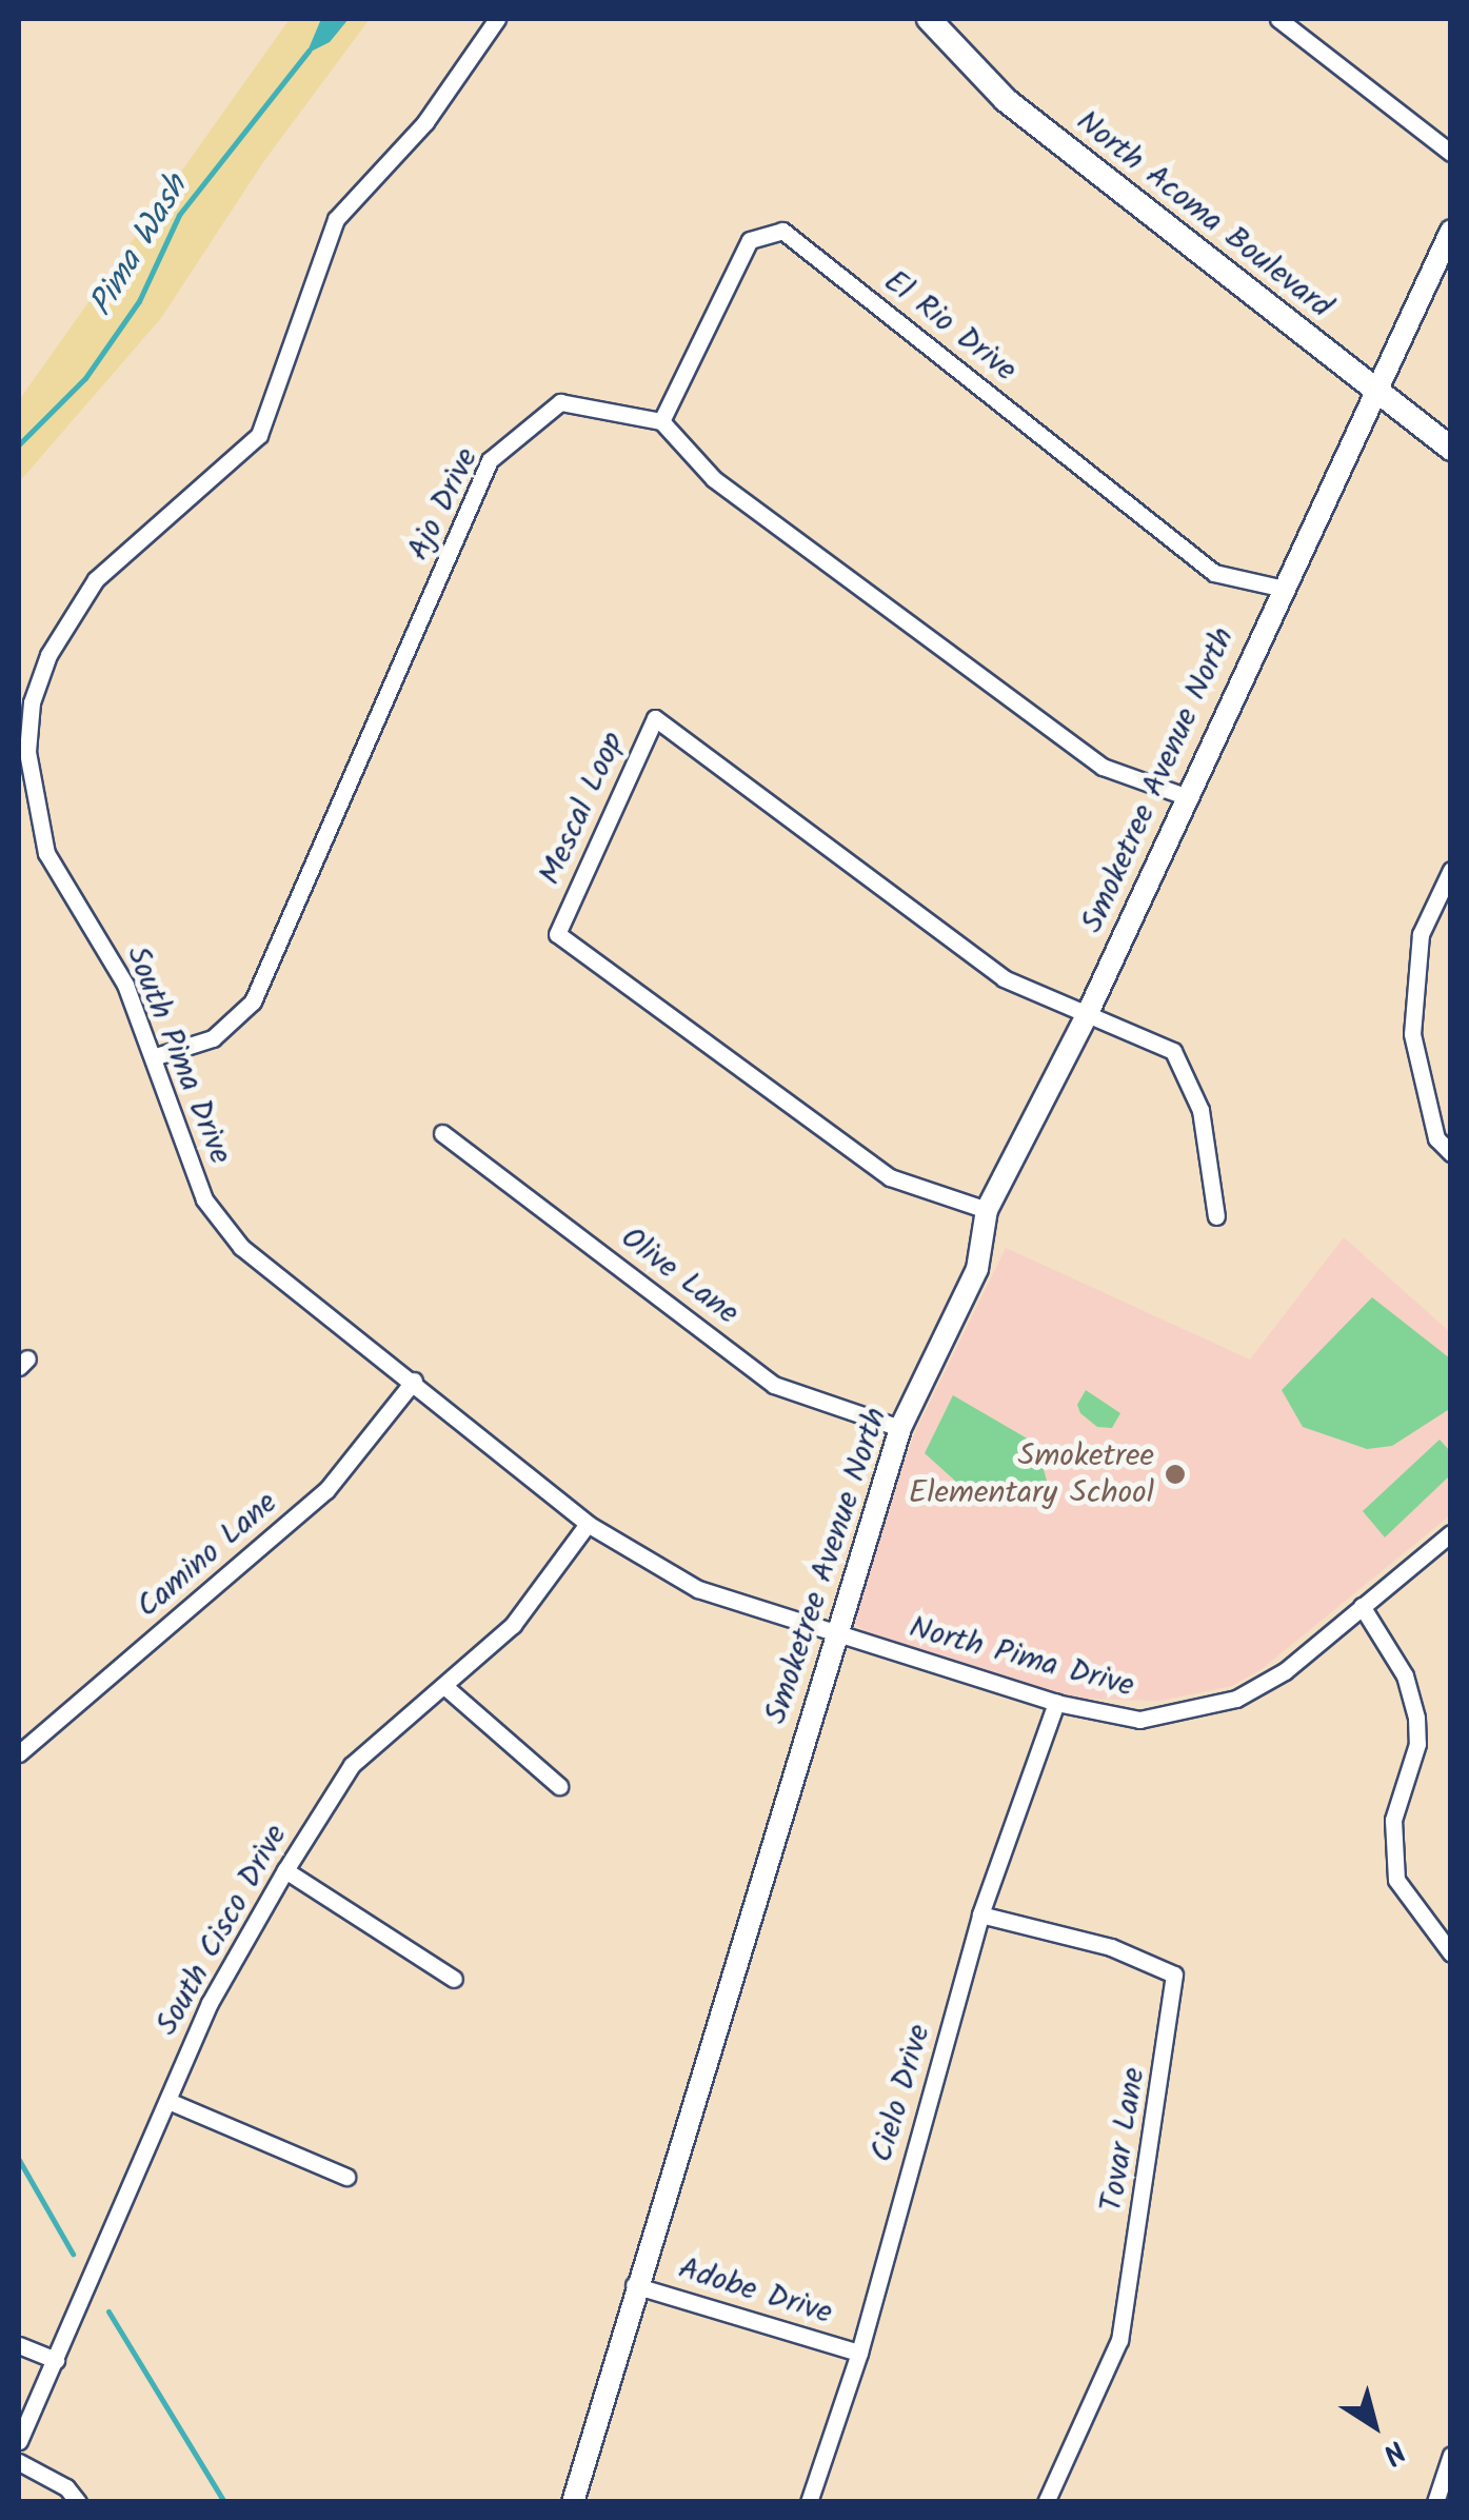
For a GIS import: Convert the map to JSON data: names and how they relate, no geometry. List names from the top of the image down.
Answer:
{
  "streets": {
    "main road": ["North Acoma Boulevard"],
    "street": [
      "El Rio Drive",
      "Ajo Drive",
      "Smoketree Avenue North",
      "Mescal Loop",
      "South Pima Drive",
      "Olive Lane",
      "Camino Lane",
      "North Pima Drive",
      "South Cisco Drive",
      "Cielo Drive",
      "Tovar Lane",
      "Adobe Drive"
    ]
  },
  "crossings": [
    ["North Acoma Boulevard", "Smoketree Avenue North"],
    ["El Rio Drive", "Ajo Drive"],
    ["El Rio Drive", "Smoketree Avenue North"],
    ["Ajo Drive", "South Pima Drive"],
    ["Smoketree Avenue North", "Mescal Loop"],
    ["Smoketree Avenue North", "South Pima Drive"],
    ["Smoketree Avenue North", "Olive Lane"],
    ["Smoketree Avenue North", "North Pima Drive"],
    ["Smoketree Avenue North", "Adobe Drive"],
    ["South Pima Drive", "Camino Lane"],
    ["South Pima Drive", "North Pima Drive"],
    ["South Pima Drive", "South Cisco Drive"],
    ["North Pima Drive", "Cielo Drive"],
    ["Cielo Drive", "Tovar Lane"],
    ["Cielo Drive", "Adobe Drive"]
  ],
  "water": ["Pima Wash"],
  "places": ["Smoketree Elementary School"],
  "north": "bottom right"
}
